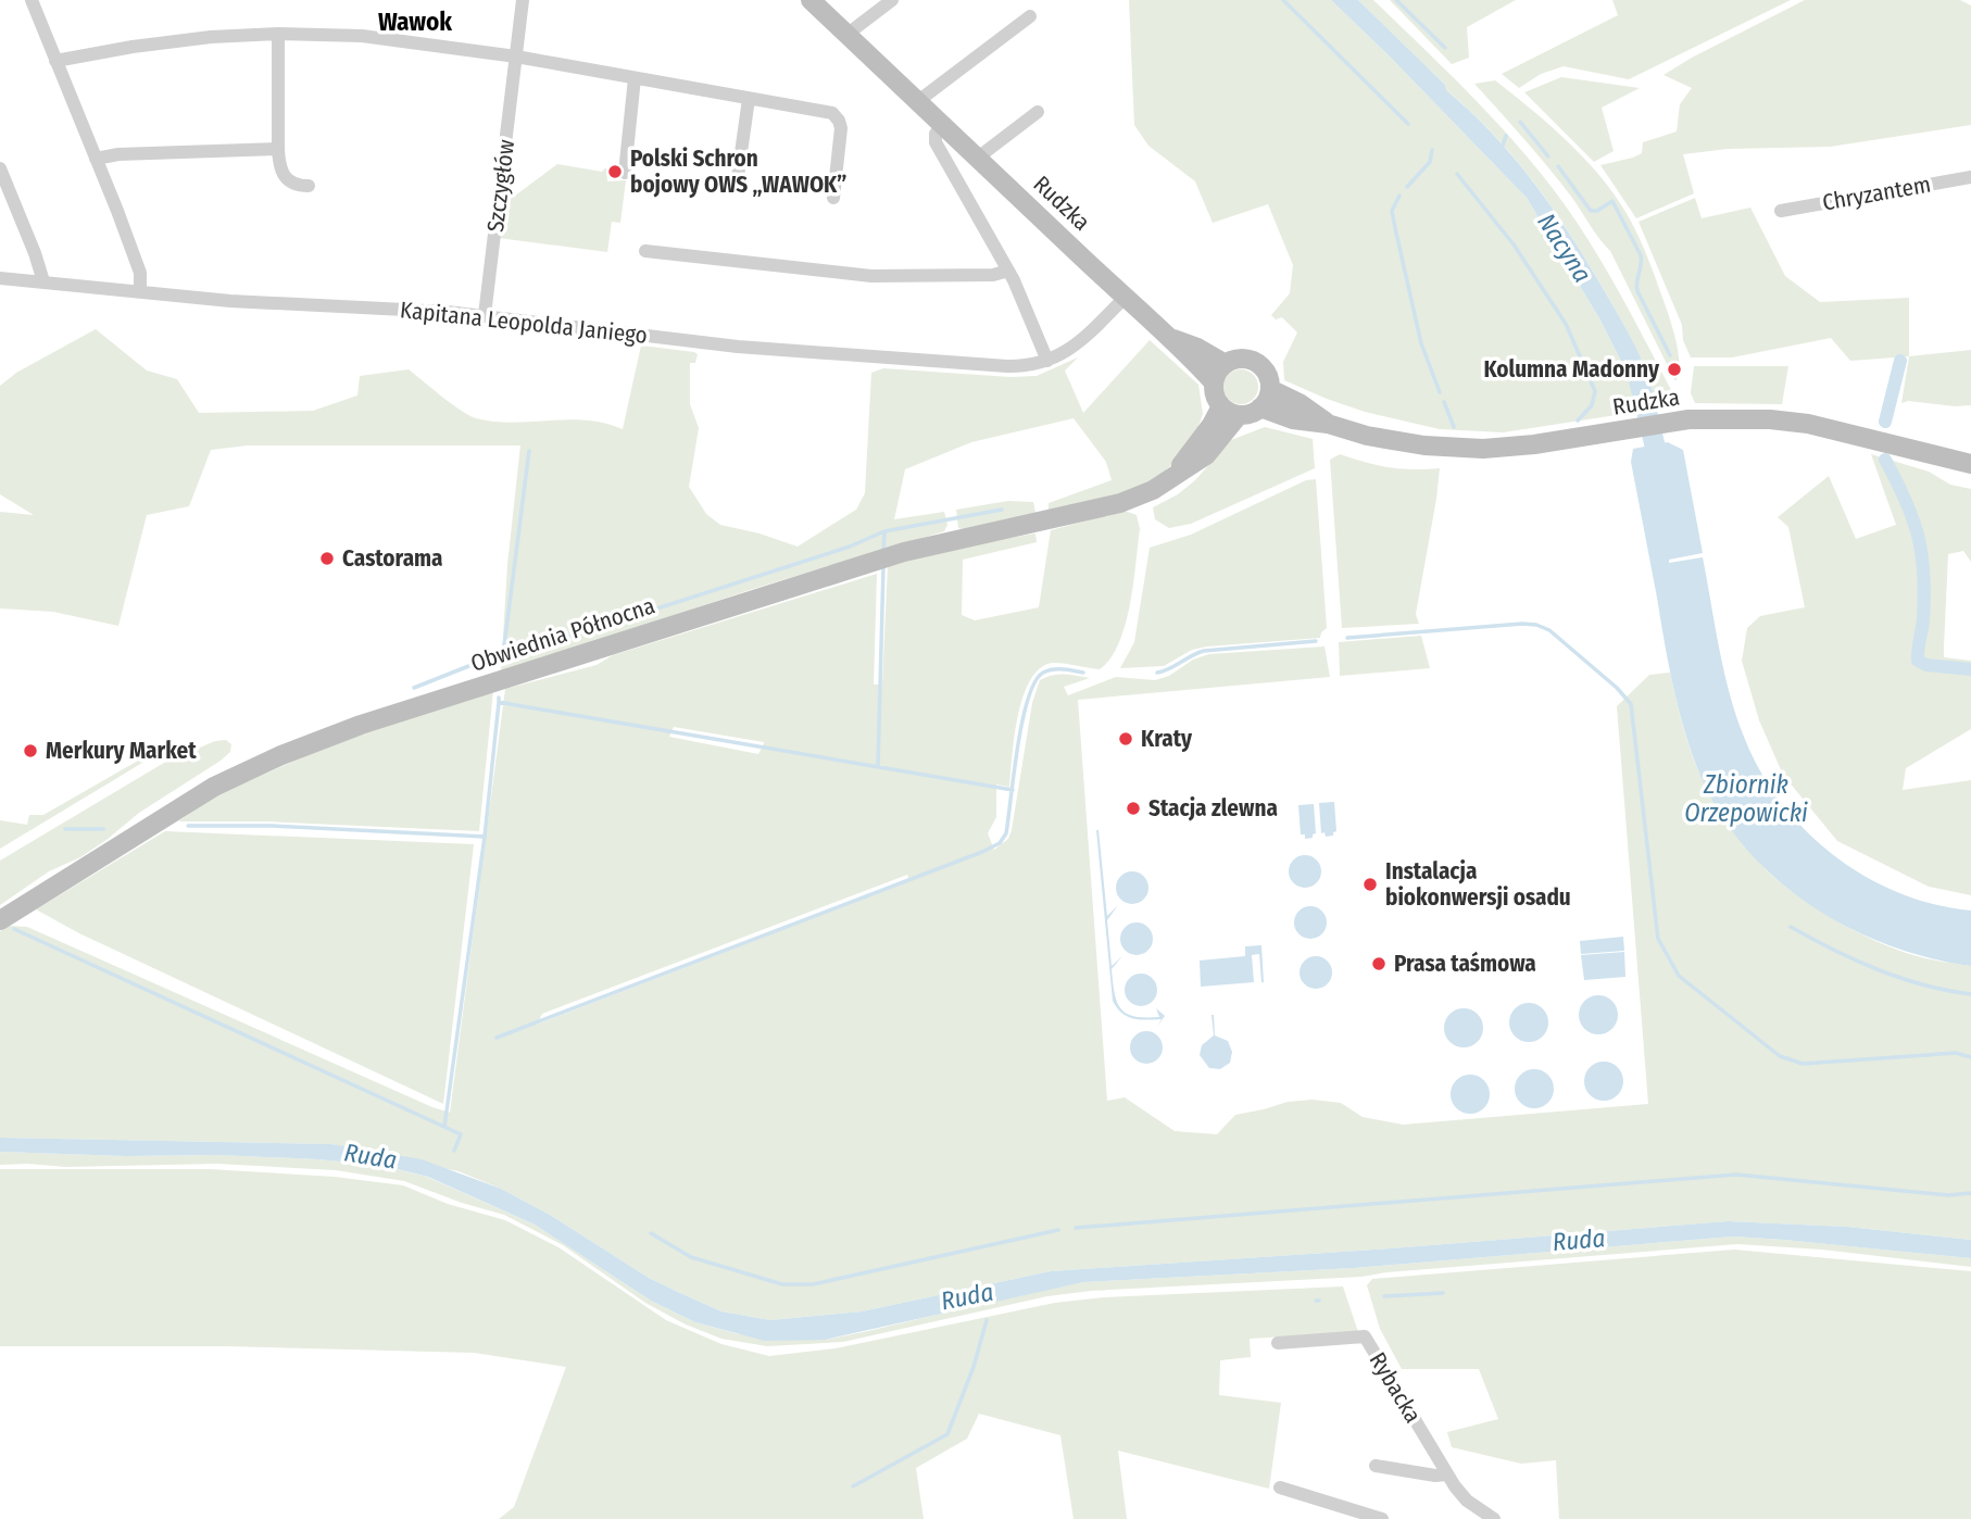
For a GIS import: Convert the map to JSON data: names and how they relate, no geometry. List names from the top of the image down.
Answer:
{
  "streets": {
    "main road": ["Rudzka", "Obwiednia Północna"],
    "street": [
      "Szczygłów",
      "Chryzantem",
      "Kapitana Leopolda Janiego",
      "Rybacka"
    ]
  },
  "crossings": [
    ["Szczygłów", "Kapitana Leopolda Janiego"],
    ["Rudzka", "Kapitana Leopolda Janiego"],
    ["Rudzka", "Obwiednia Północna"]
  ],
  "districts": ["Wawok"],
  "water": ["Nacyna", "Zbiornik Orzepowicki", "Ruda"],
  "places": [
    "Polski Schron bojowy OWS „WAWOK”",
    "Kolumna Madonny",
    "Castorama",
    "Kraty",
    "Merkury Market",
    "Stacja zlewna",
    "Instalacja biokonwersji osadu",
    "Prasa taśmowa"
  ]
}
